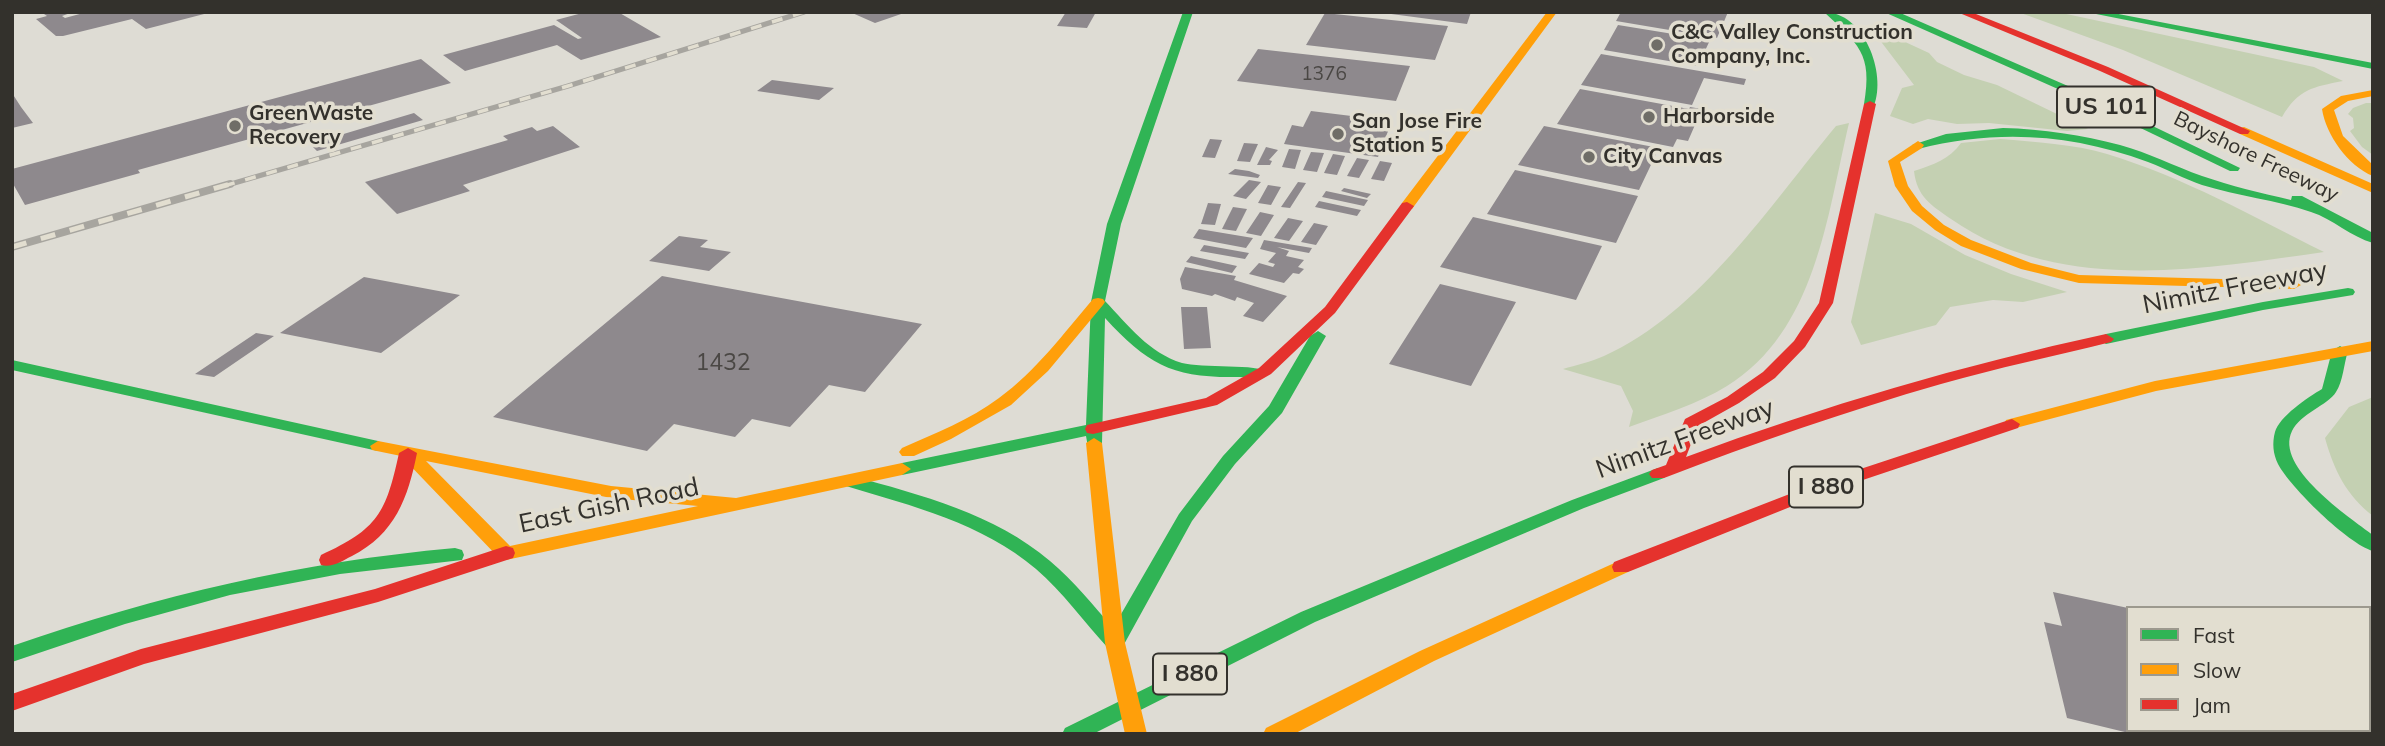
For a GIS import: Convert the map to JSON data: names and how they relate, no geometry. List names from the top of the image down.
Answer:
{
  "streets": {
    "main road": [
      "US 101",
      "Bayshore Freeway",
      "Nimitz Freeway",
      "I 880",
      "East Gish Road"
    ]
  },
  "crossings": [
    ["Bayshore Freeway", "Nimitz Freeway"]
  ],
  "places": [
    "C&C Valley Construction Company, Inc.",
    "Harborside",
    "GreenWaste Recovery",
    "San Jose Fire Station 5",
    "City Canvas"
  ],
  "house_numbers": ["1376", "1432"],
  "legend": ["Fast", "Slow", "Jam"]
}
